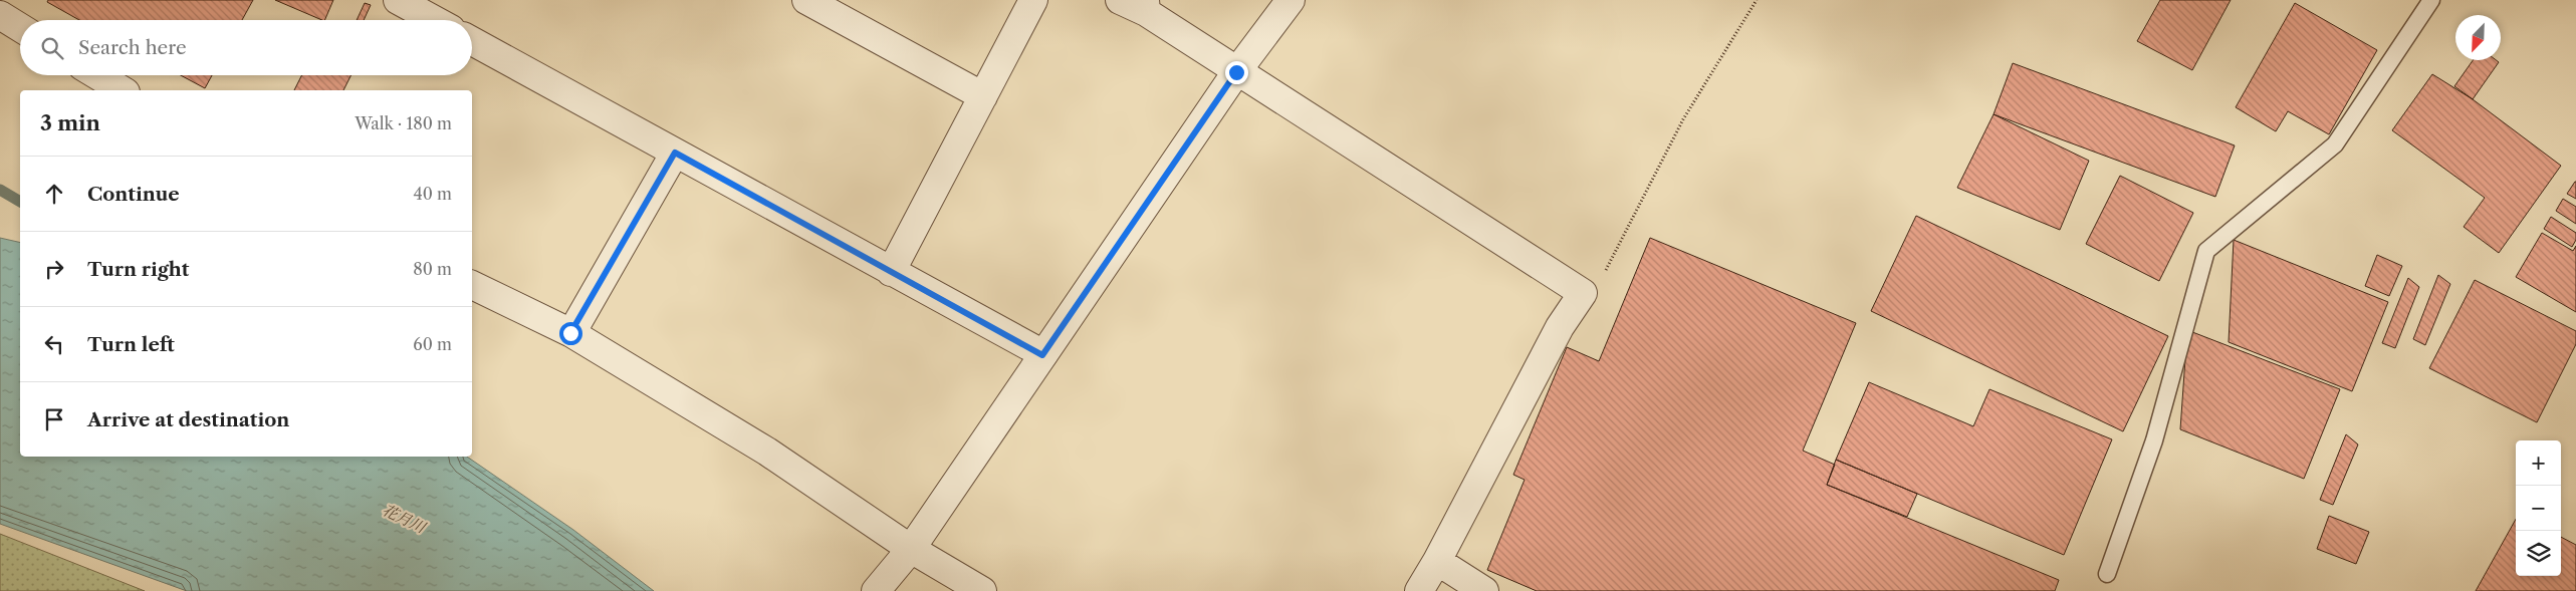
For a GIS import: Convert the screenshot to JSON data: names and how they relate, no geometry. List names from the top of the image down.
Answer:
{
  "water": ["花月川"],
  "north": "bottom left",
  "page": {
    "search": "Search here",
    "heading": ["3 min", "Walk · 180 m"],
    "list": [
      ["Continue", "40 m"],
      ["Turn right", "80 m"],
      ["Turn left", "60 m"],
      "Arrive at destination"
    ],
    "map_buttons": ["+", "−"]
  }
}
